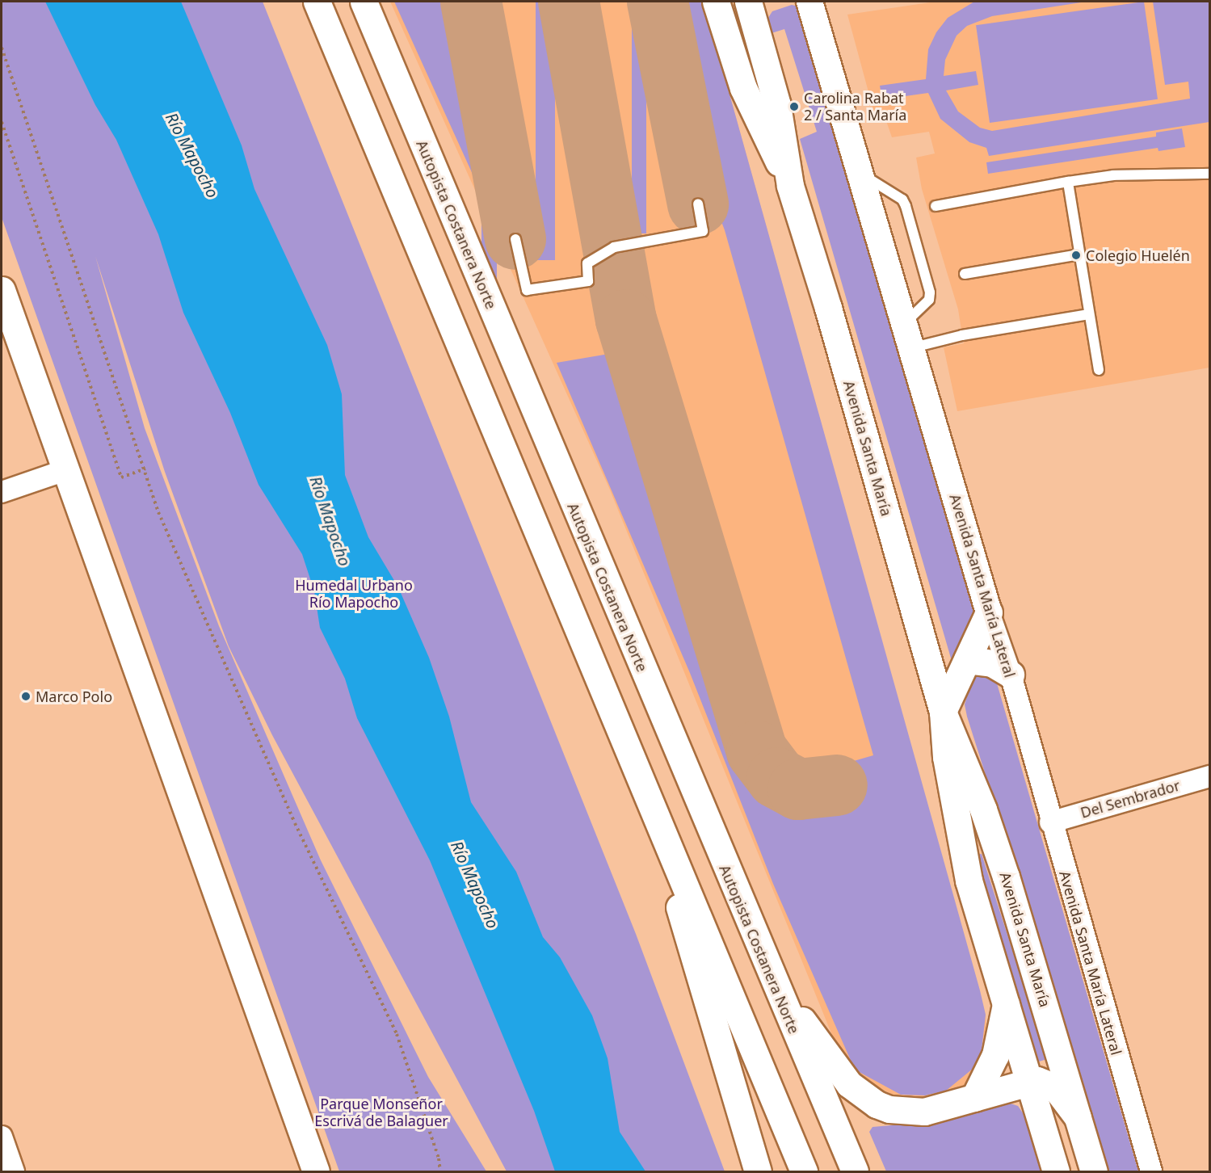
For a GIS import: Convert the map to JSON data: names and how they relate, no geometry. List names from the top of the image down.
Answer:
{
  "streets": {
    "main road": ["Autopista Costanera Norte", "Avenida Santa María"],
    "street": ["Avenida Santa María Lateral", "Del Sembrador"]
  },
  "crossings": [
    ["Avenida Santa María Lateral", "Del Sembrador"]
  ],
  "water": ["Río Mapocho"],
  "parks": ["Humedal Urbano Río Mapocho", "Parque Monseñor Escrivá de Balaguer"],
  "places": ["Carolina Rabat 2 / Santa María", "Colegio Huelén", "Marco Polo"]
}
